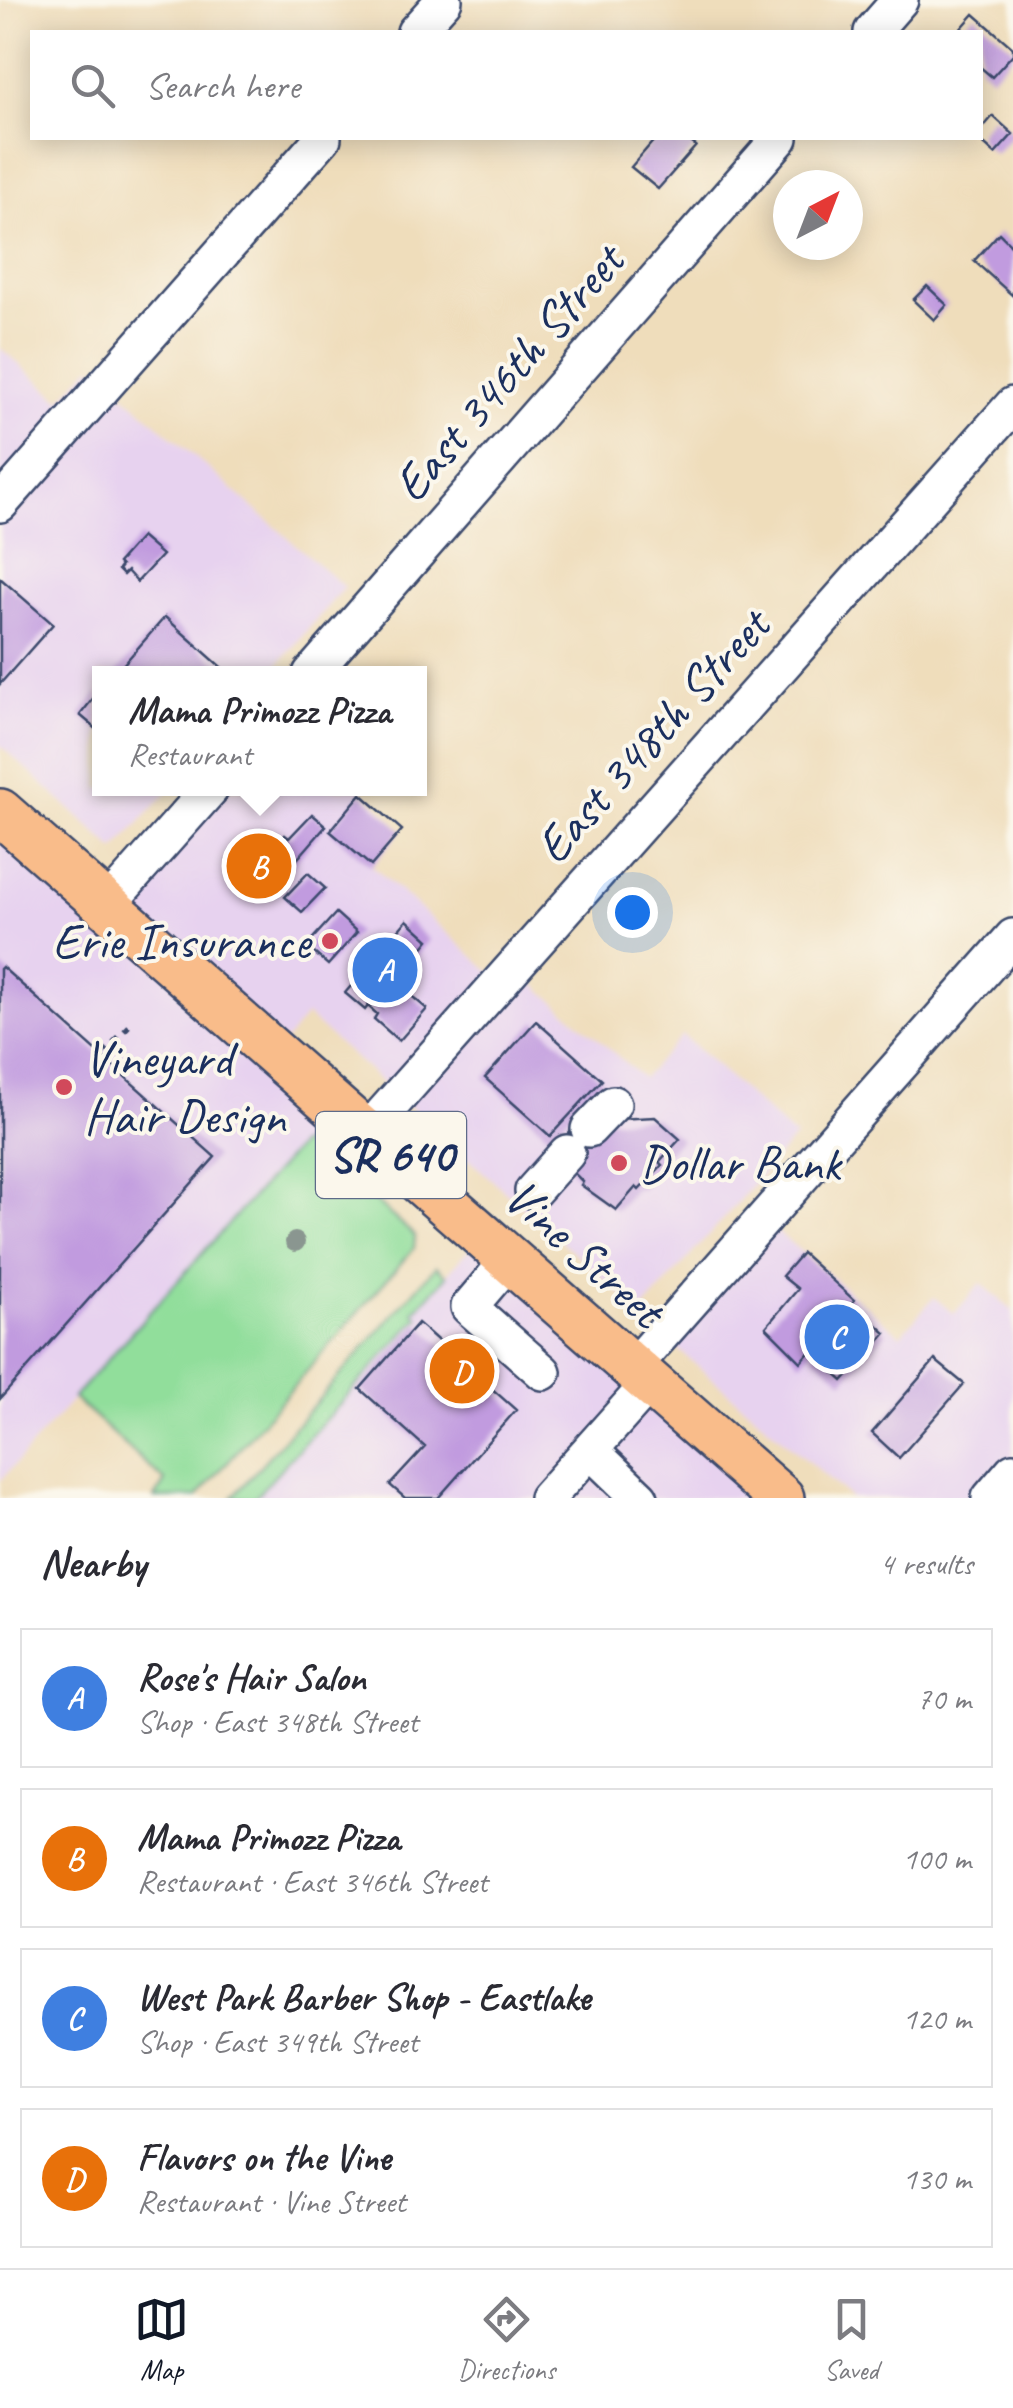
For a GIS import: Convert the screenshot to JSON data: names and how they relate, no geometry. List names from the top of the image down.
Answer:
{
  "streets": {
    "main road": ["SR 640", "Vine Street"],
    "street": ["East 346th Street", "East 348th Street"]
  },
  "crossings": [
    ["East 348th Street", "Vine Street"]
  ],
  "places": ["Erie Insurance", "Vineyard Hair Design", "Dollar Bank"],
  "north": "top right",
  "page": {
    "search": "Search here",
    "popup": ["Mama Primozz Pizza", "Restaurant"],
    "pins": [
      "B",
      "A",
      "C",
      "D"
    ],
    "heading": ["Nearby", "4 results"],
    "list": [
      {
        "mark": "A",
        "name": "Rose's Hair Salon",
        "note": "Shop · East 348th Street",
        "value": "70 m"
      },
      {
        "mark": "B",
        "name": "Mama Primozz Pizza",
        "note": "Restaurant · East 346th Street",
        "value": "100 m"
      },
      {
        "mark": "C",
        "name": "West Park Barber Shop - Eastlake",
        "note": "Shop · East 349th Street",
        "value": "120 m"
      },
      {
        "mark": "D",
        "name": "Flavors on the Vine",
        "note": "Restaurant · Vine Street",
        "value": "130 m"
      }
    ],
    "nav": ["Map", "Directions", "Saved"]
  }
}
